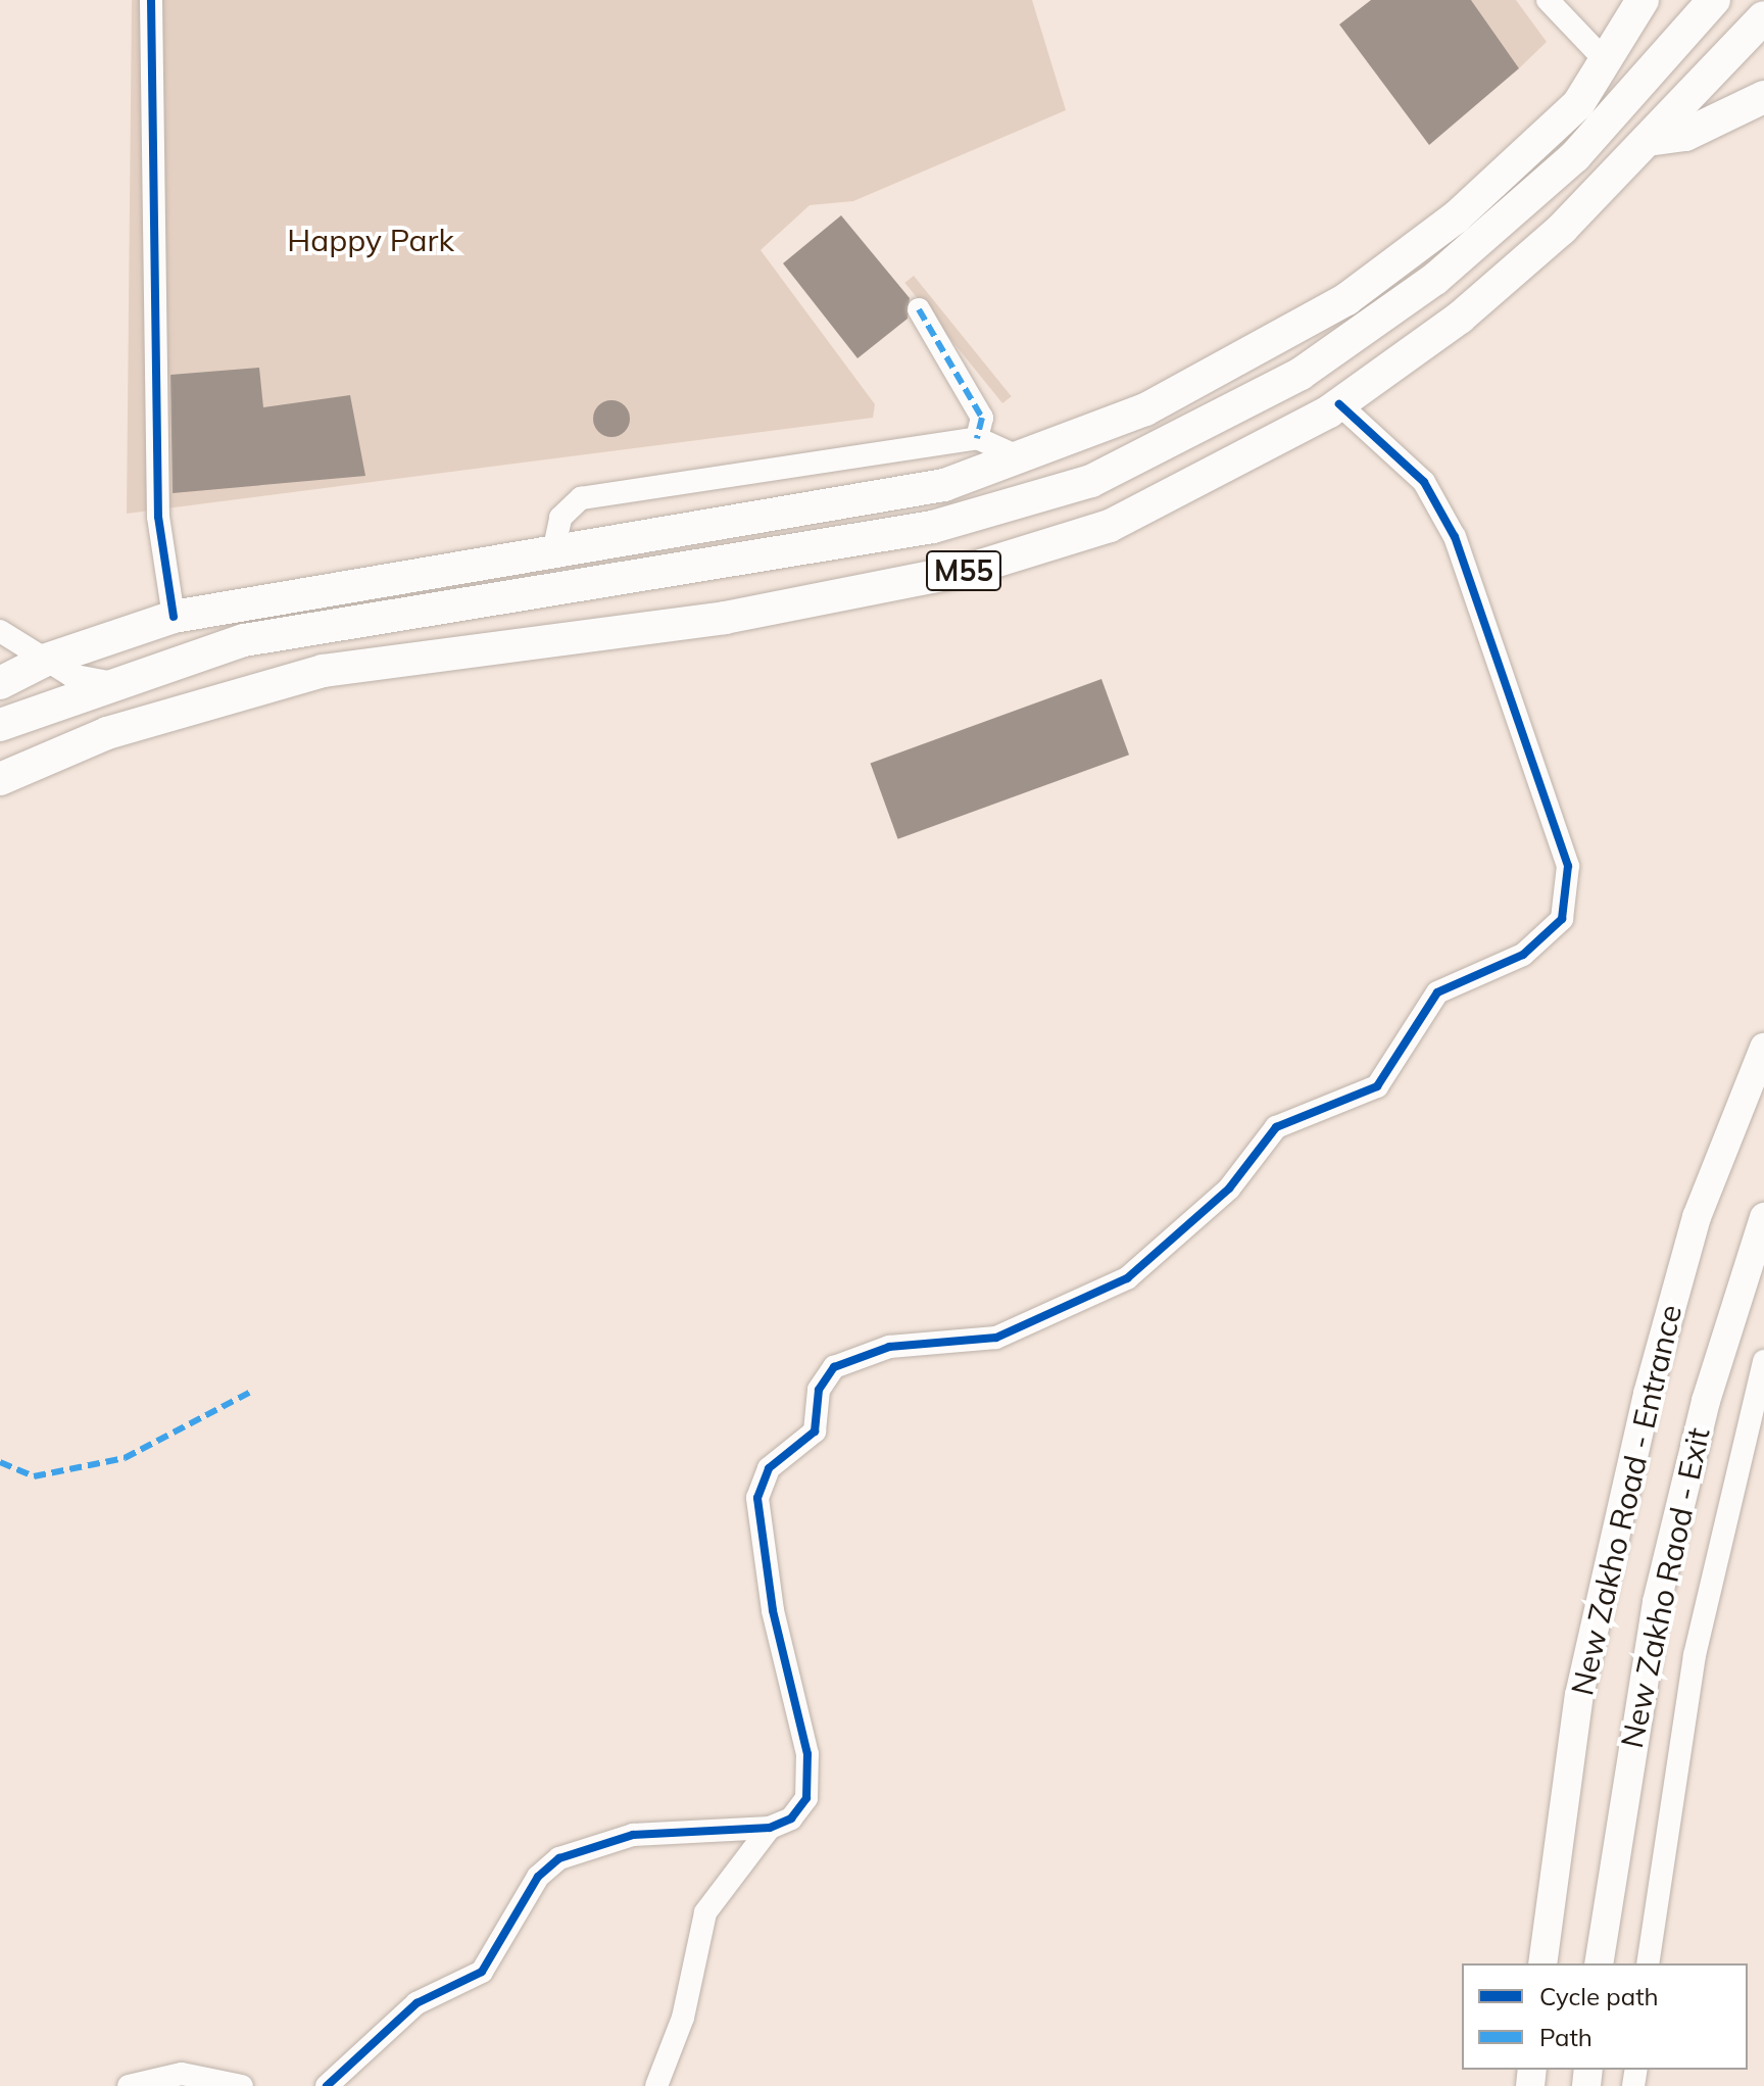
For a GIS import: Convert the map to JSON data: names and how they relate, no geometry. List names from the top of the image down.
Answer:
{
  "streets": {
    "highway": ["M55"],
    "main road": ["New Zakho Road - Entrance", "New Zakho Raod - Exit"]
  },
  "parks": ["Happy Park"],
  "legend": ["Cycle path", "Path"]
}
